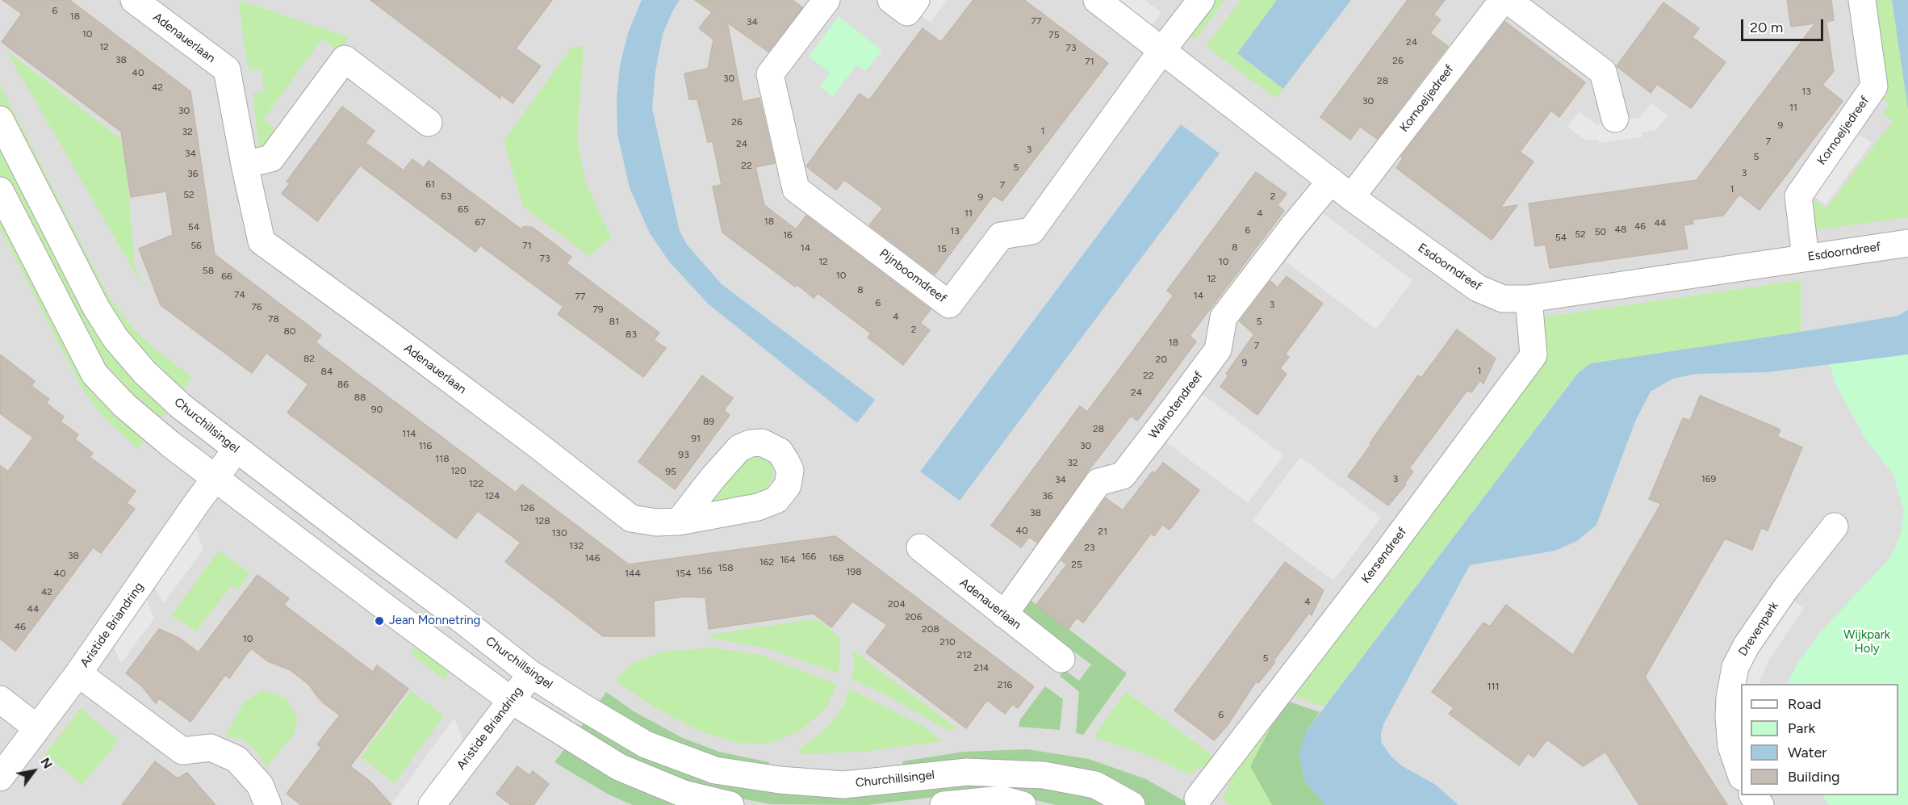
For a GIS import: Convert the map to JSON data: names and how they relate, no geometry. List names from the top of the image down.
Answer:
{
  "streets": {
    "street": [
      "Adenauerlaan",
      "Kornoeljedreef",
      "Esdoorndreef",
      "Pijnboomdreef",
      "Walnotendreef",
      "Churchillsingel",
      "Kersendreef",
      "Aristide Briandring",
      "Drevenpark"
    ]
  },
  "crossings": [
    ["Adenauerlaan", "Walnotendreef"],
    ["Kornoeljedreef", "Esdoorndreef"],
    ["Esdoorndreef", "Pijnboomdreef"],
    ["Esdoorndreef", "Walnotendreef"],
    ["Esdoorndreef", "Kersendreef"],
    ["Churchillsingel", "Aristide Briandring"]
  ],
  "parks": ["Wijkpark Holy"],
  "places": ["Jean Monnetring"],
  "house_numbers": [
    "6",
    "18",
    "77",
    "34",
    "10",
    "75",
    "24",
    "12",
    "73",
    "38",
    "26",
    "71",
    "40",
    "30",
    "28",
    "42",
    "13",
    "30",
    "11",
    "30",
    "26",
    "9",
    "1",
    "32",
    "7",
    "24",
    "3",
    "34",
    "5",
    "22",
    "5",
    "3",
    "36",
    "61",
    "7",
    "1",
    "52",
    "63",
    "2",
    "9",
    "65",
    "11",
    "4",
    "18",
    "67",
    "44",
    "46",
    "54",
    "48",
    "6",
    "13",
    "50",
    "52",
    "16",
    "54",
    "56",
    "71",
    "8",
    "14",
    "15",
    "73",
    "12",
    "10",
    "58",
    "10",
    "66",
    "12",
    "8",
    "74",
    "14",
    "77",
    "6",
    "3",
    "76",
    "79",
    "4",
    "78",
    "81",
    "5",
    "2",
    "80",
    "83",
    "18",
    "7",
    "82",
    "20",
    "9",
    "1",
    "84",
    "22",
    "86",
    "24",
    "88",
    "90",
    "89",
    "28",
    "114",
    "91",
    "116",
    "30",
    "93",
    "118",
    "32",
    "120",
    "95",
    "3",
    "169",
    "34",
    "122",
    "124",
    "36",
    "126",
    "38",
    "128",
    "40",
    "21",
    "130",
    "132",
    "23",
    "38",
    "166",
    "146",
    "168",
    "164",
    "162",
    "25",
    "158",
    "156",
    "198",
    "40",
    "144",
    "154",
    "42",
    "4",
    "204",
    "44",
    "206",
    "46",
    "208",
    "10",
    "210",
    "212",
    "5",
    "214",
    "216",
    "111",
    "6"
  ],
  "legend": [
    "Road",
    "Park",
    "Water",
    "Building"
  ],
  "scale_bar": "20 m",
  "north": "top right"
}
